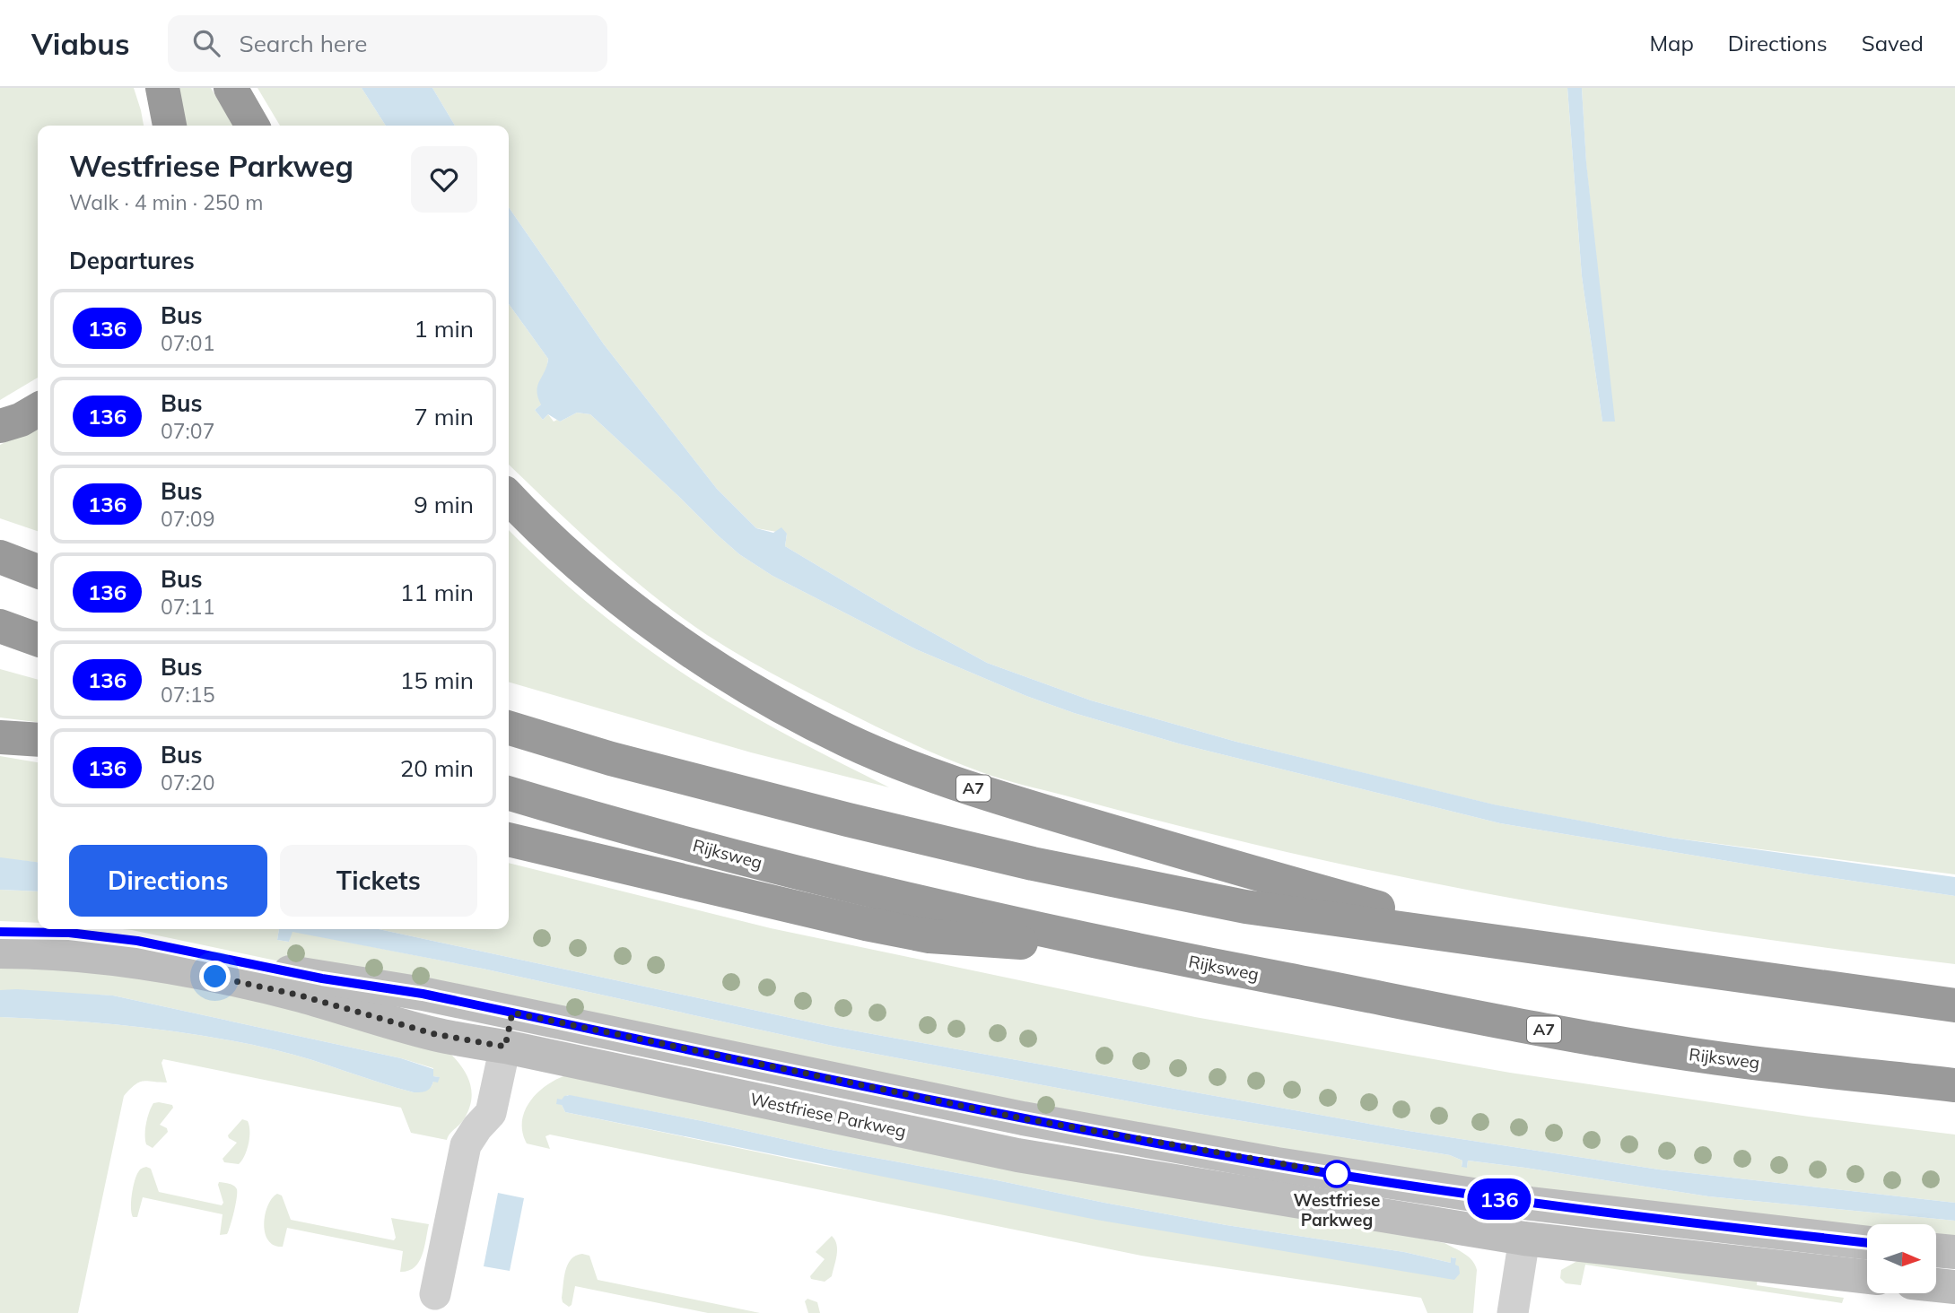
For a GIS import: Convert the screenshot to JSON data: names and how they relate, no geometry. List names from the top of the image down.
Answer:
{
  "streets": {
    "highway": ["A7", "Rijksweg"],
    "street": ["Westfriese Parkweg"]
  },
  "crossings": [
    ["A7", "Rijksweg"]
  ],
  "places": ["Westfriese Parkweg"],
  "lines": ["bus line 136"],
  "north": "right",
  "page": {
    "header": "Viabus",
    "search": "Search here",
    "nav": ["Map", "Directions", "Saved"],
    "on_map": "136",
    "heading": [
      ["Westfriese Parkweg", "Walk · 4 min · 250 m"],
      "Departures"
    ],
    "list": [
      {
        "mark": "136",
        "name": "Bus",
        "note": "07:01",
        "value": "1 min"
      },
      {
        "mark": "136",
        "name": "Bus",
        "note": "07:07",
        "value": "7 min"
      },
      {
        "mark": "136",
        "name": "Bus",
        "note": "07:09",
        "value": "9 min"
      },
      {
        "mark": "136",
        "name": "Bus",
        "note": "07:11",
        "value": "11 min"
      },
      {
        "mark": "136",
        "name": "Bus",
        "note": "07:15",
        "value": "15 min"
      },
      {
        "mark": "136",
        "name": "Bus",
        "note": "07:20",
        "value": "20 min"
      }
    ],
    "buttons": ["Directions", "Tickets"]
  }
}
